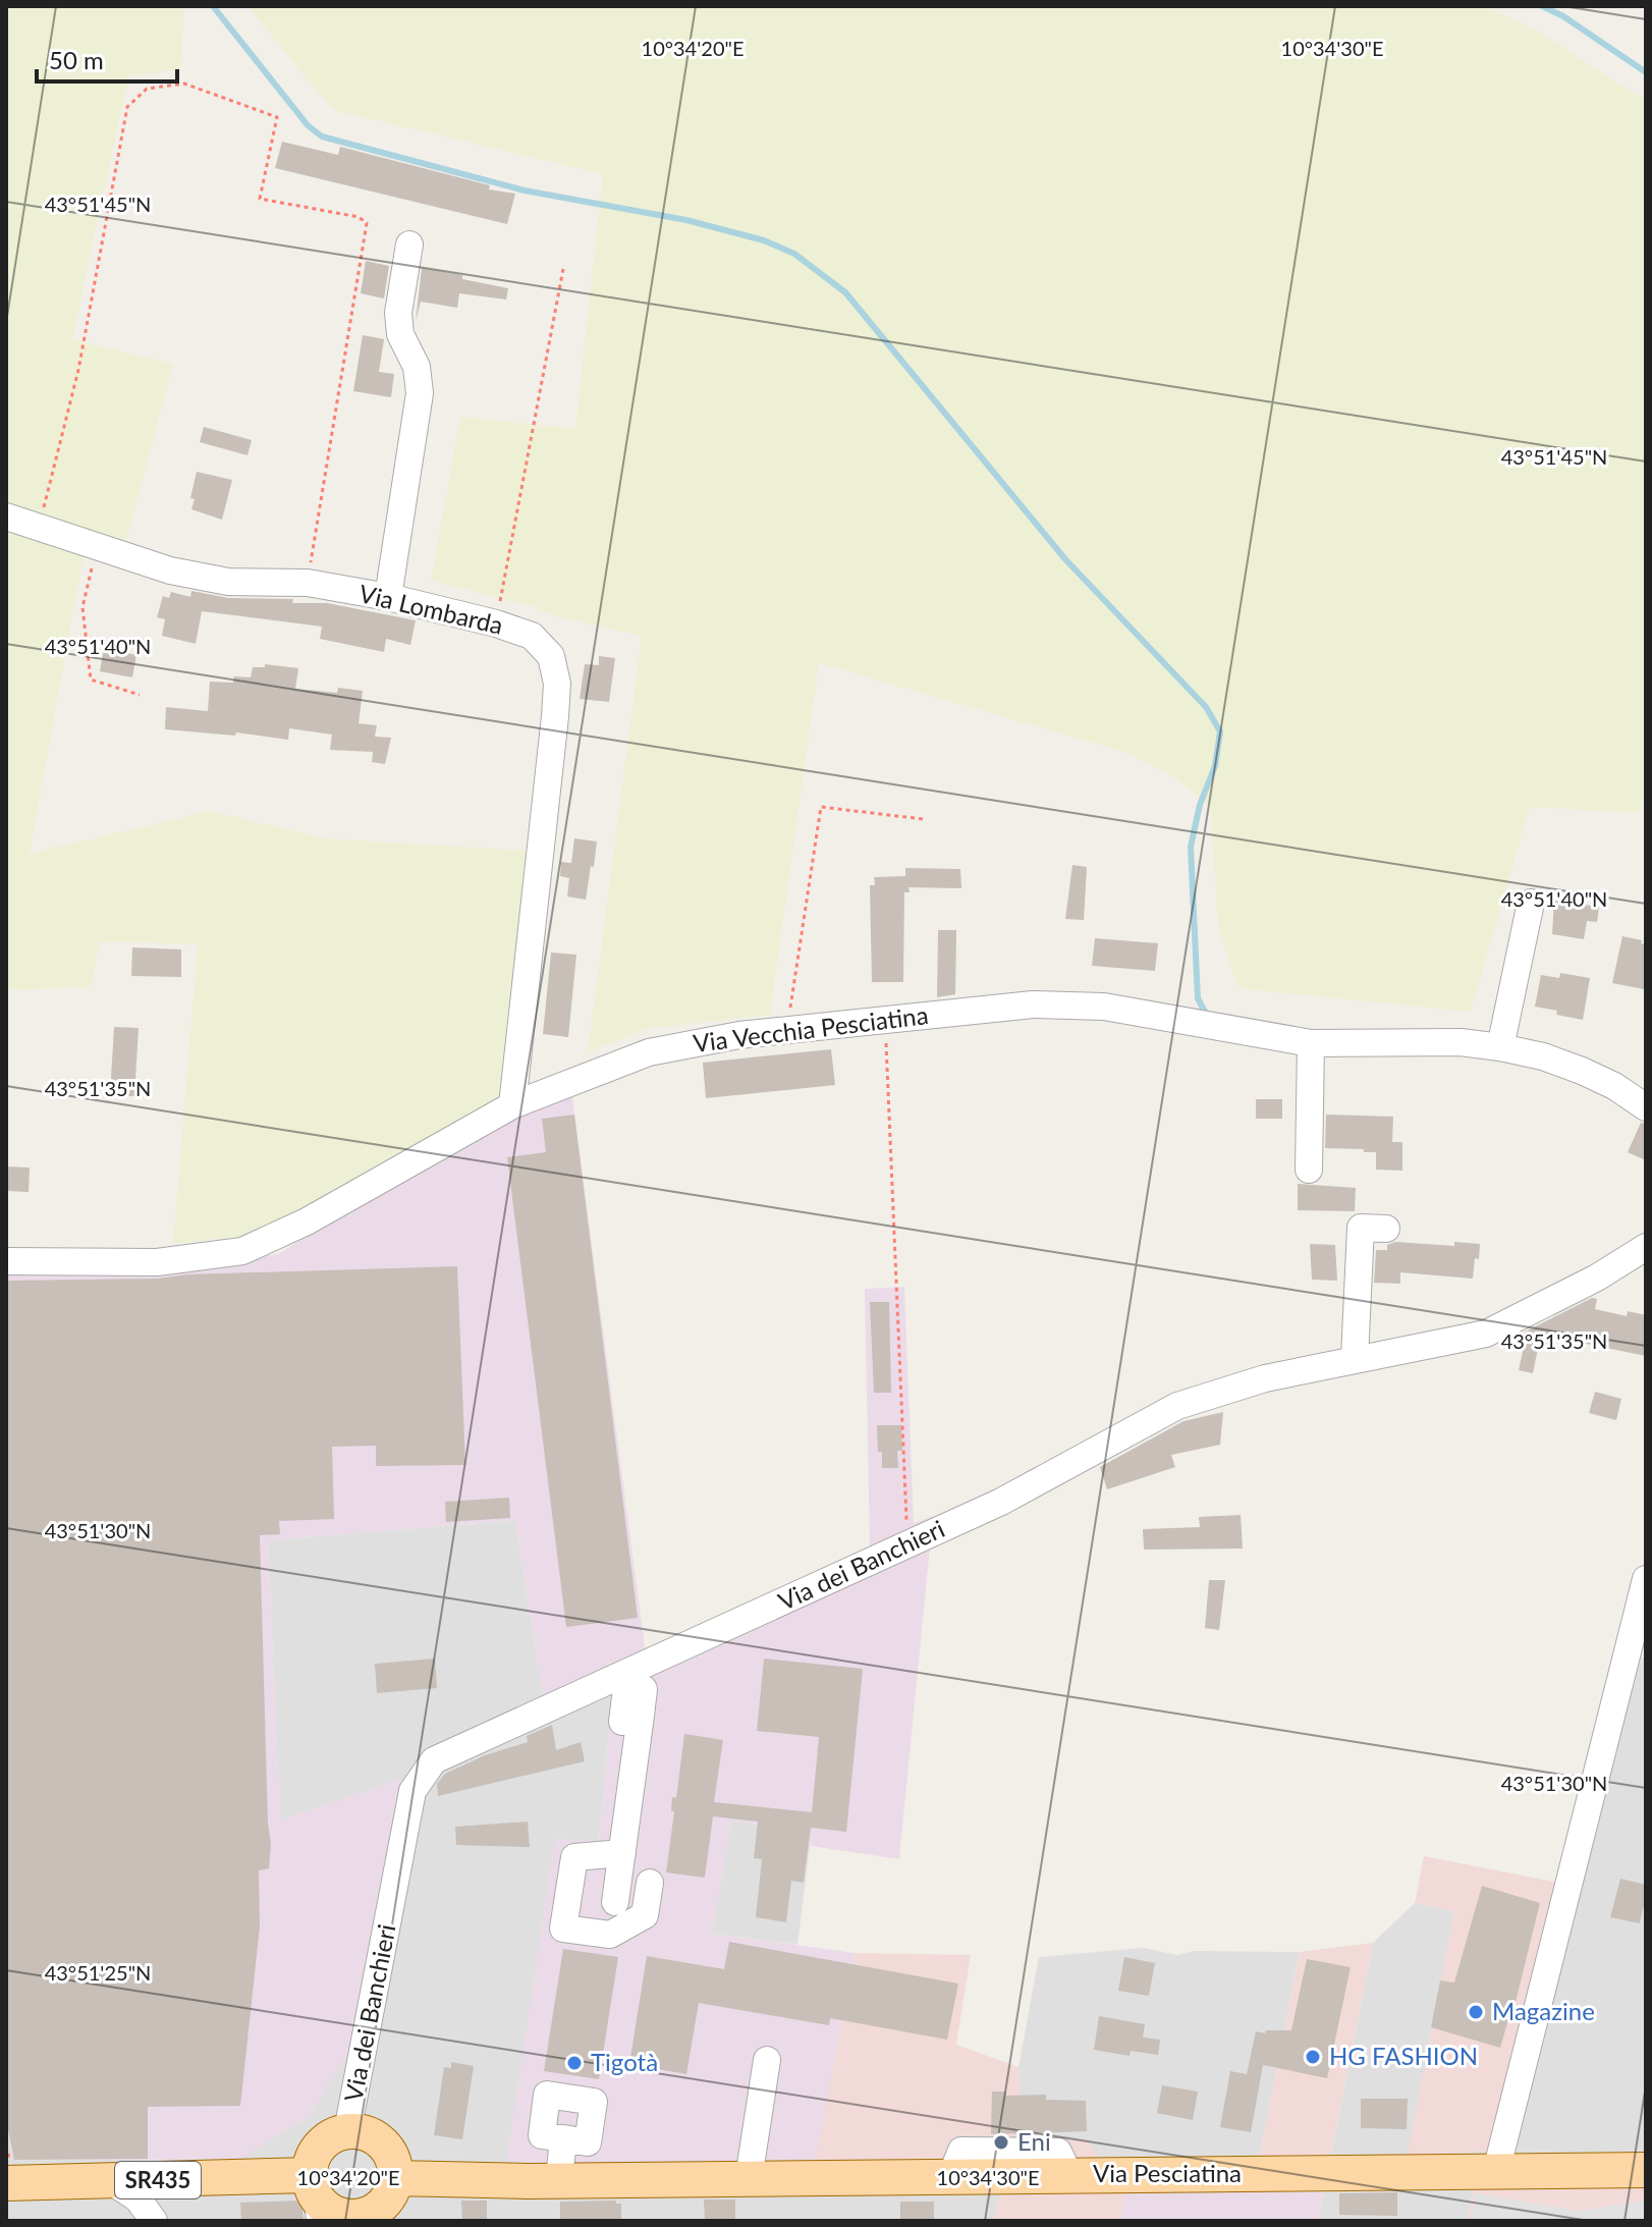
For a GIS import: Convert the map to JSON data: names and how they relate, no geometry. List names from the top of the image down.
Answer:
{
  "streets": {
    "main road": ["Via Pesciatina", "SR435"],
    "street": ["Via Lombarda", "Via Vecchia Pesciatina", "Via dei Banchieri"]
  },
  "crossings": [
    ["Via Lombarda", "Via Vecchia Pesciatina"],
    ["Via dei Banchieri", "Via Pesciatina"],
    ["Via dei Banchieri", "SR435"],
    ["Via Pesciatina", "SR435"]
  ],
  "places": [
    "Magazine",
    "HG FASHION",
    "Tigotà",
    "Eni"
  ],
  "scale_bar": "50 m",
  "coordinates": [
    "10°34'20\"E",
    "10°34'30\"E",
    "43°51'45\"N",
    "43°51'40\"N",
    "43°51'35\"N",
    "43°51'30\"N",
    "43°51'25\"N"
  ]
}
